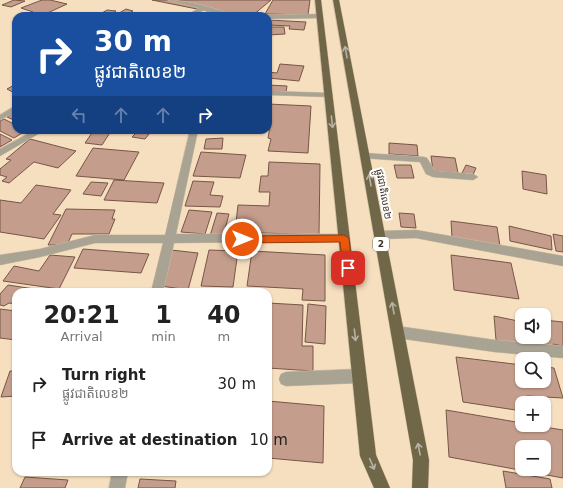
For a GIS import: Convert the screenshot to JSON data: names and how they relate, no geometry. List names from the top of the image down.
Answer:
{
  "streets": {
    "highway": ["ផ្លូវជាតិលេខ២", "2"]
  },
  "page": {
    "turn": ["30 m", "ផ្លូវជាតិលេខ២"],
    "eta": [
      "20:21",
      "Arrival",
      "1",
      "min",
      "40",
      "m"
    ],
    "map_buttons": ["+", "−"],
    "list": [
      {
        "name": "Turn right",
        "note": "ផ្លូវជាតិលេខ២",
        "value": "30 m"
      },
      {
        "name": "Arrive at destination",
        "value": "10 m"
      }
    ]
  }
}
